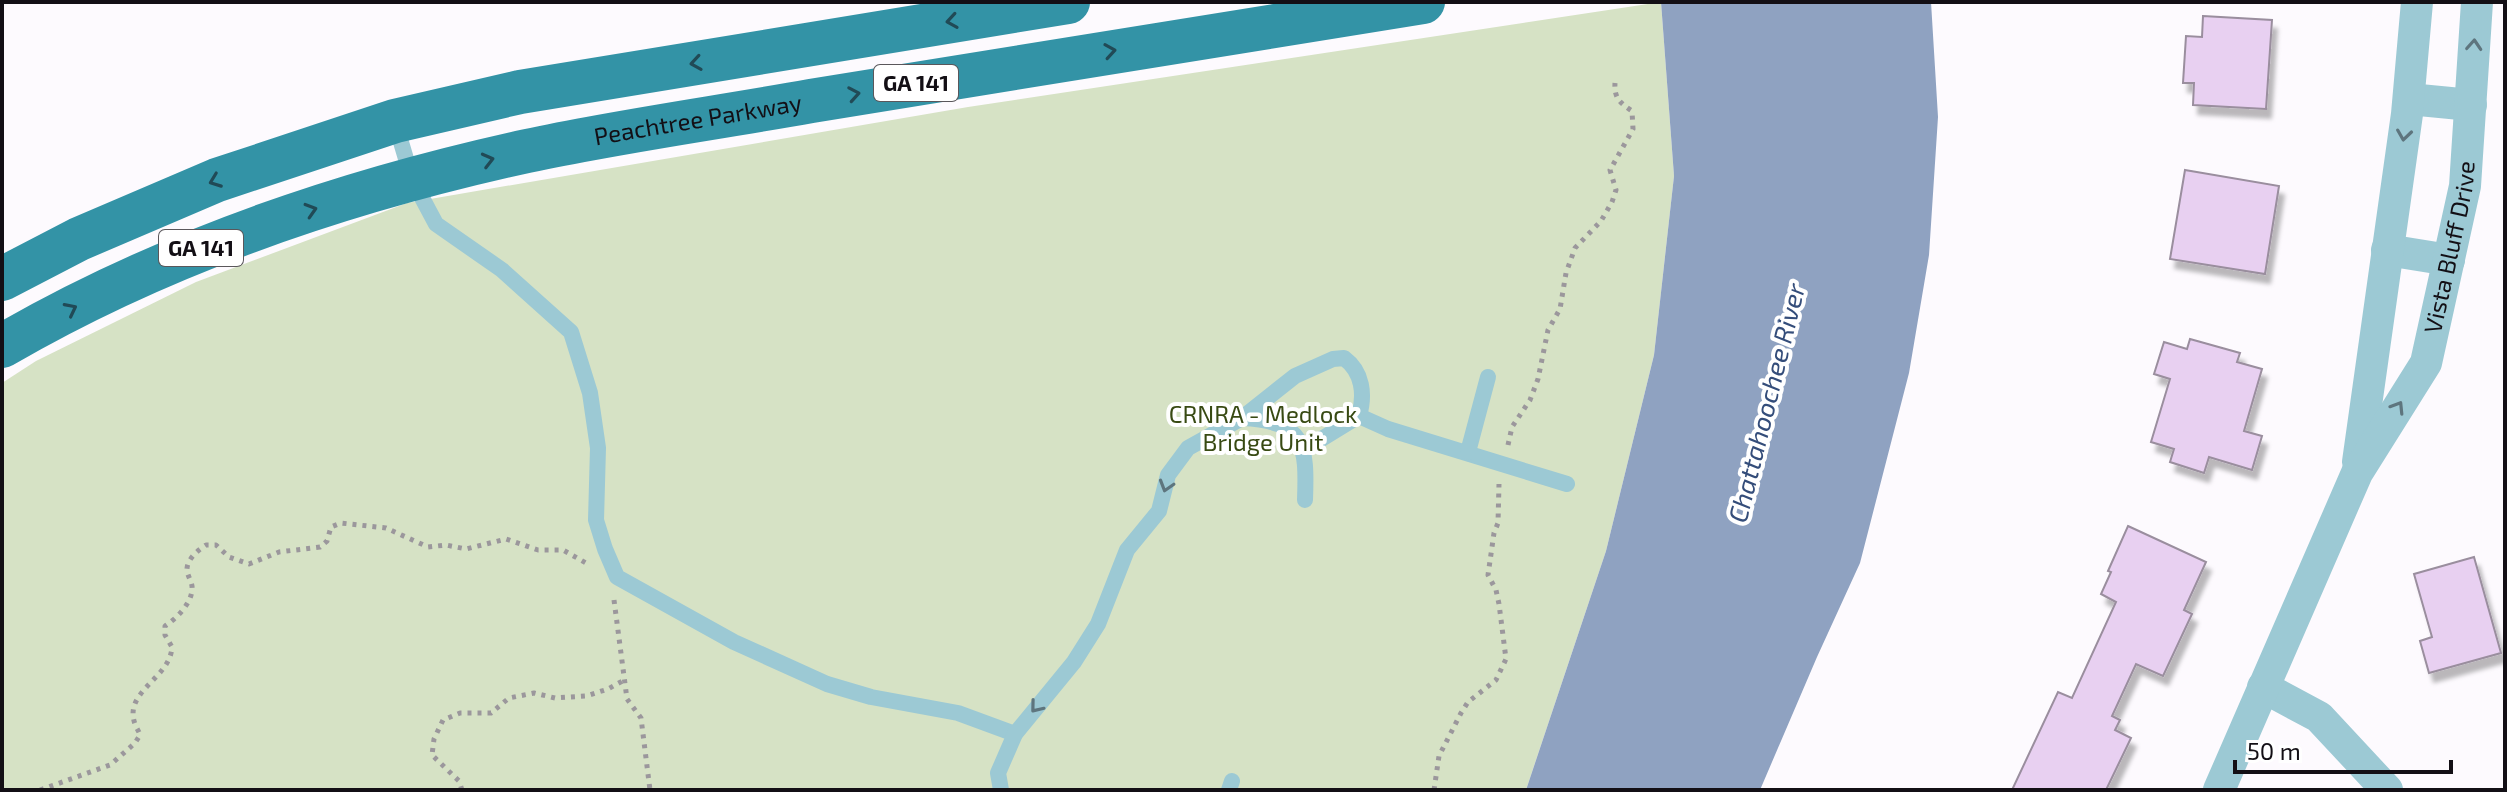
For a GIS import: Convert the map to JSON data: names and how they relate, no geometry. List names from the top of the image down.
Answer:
{
  "streets": {
    "highway": ["GA 141", "Peachtree Parkway"],
    "street": ["Vista Bluff Drive"]
  },
  "water": ["Chattahoochee River"],
  "parks": ["CRNRA - Medlock Bridge Unit"],
  "scale_bar": "50 m"
}
